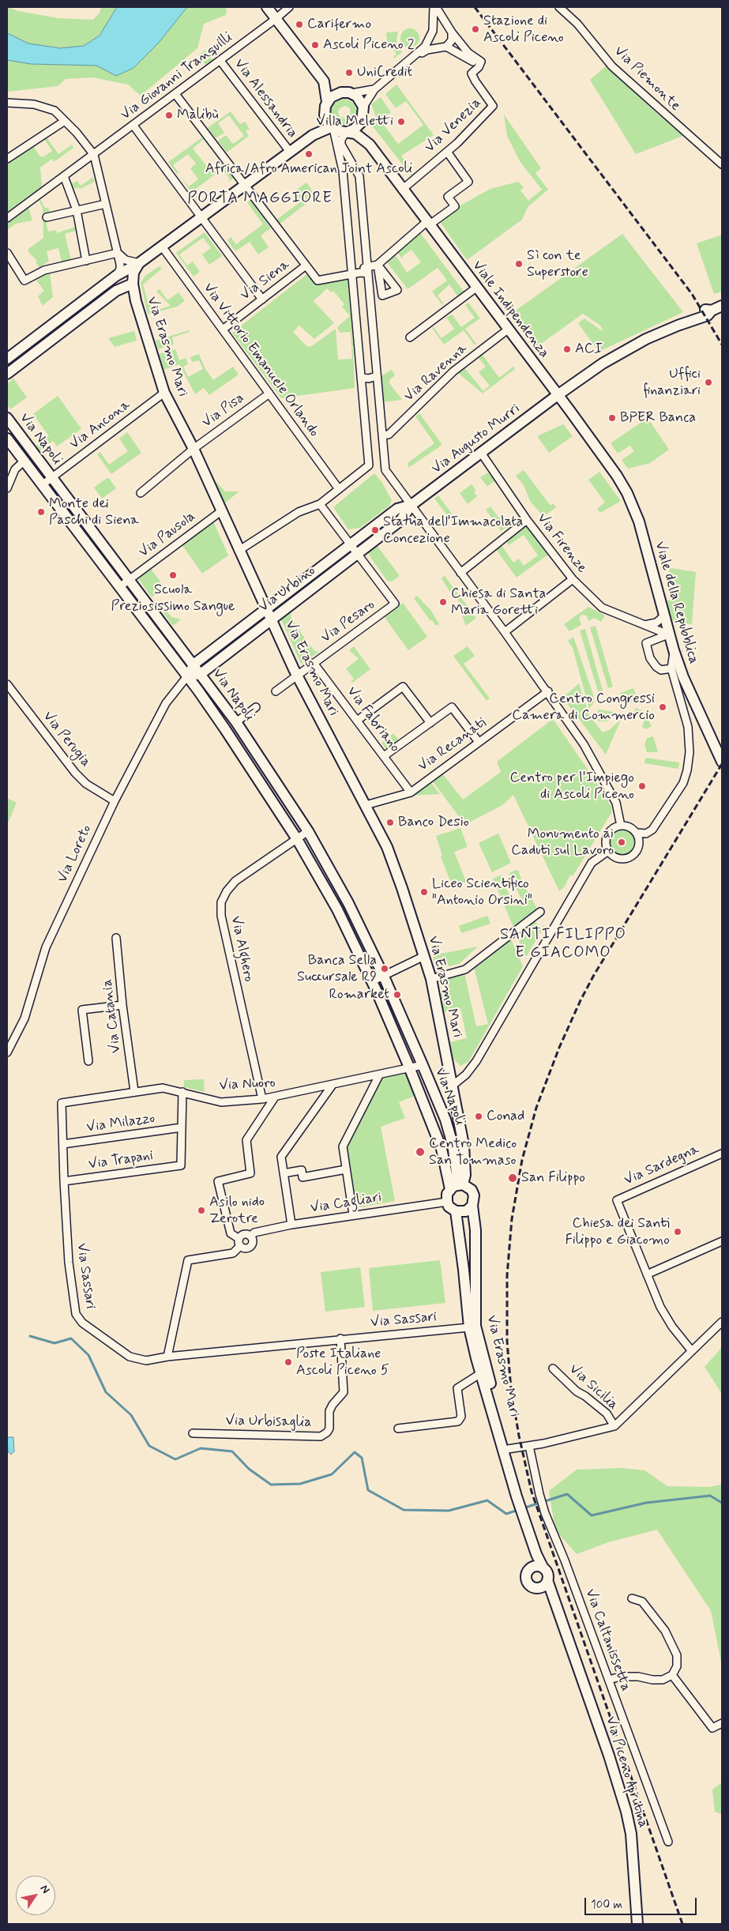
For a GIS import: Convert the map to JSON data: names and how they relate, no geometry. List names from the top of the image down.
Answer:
{
  "streets": {
    "street": [
      "Via Giovanni Tranquilli",
      "Via Piemonte",
      "Via Alessandria",
      "Via Venezia",
      "Via Siena",
      "Viale Indipendenza",
      "Via Erasmo Mari",
      "Via Vittorio Emanuele Orlando",
      "Via Ravenna",
      "Via Pisa",
      "Via Ancona",
      "Via Napoli",
      "Via Augusto Murri",
      "Via Pausola",
      "Via Firenze",
      "Via Urbino",
      "Viale della Repubblica",
      "Via Pesaro",
      "Via Fabriano",
      "Via Perugia",
      "Via Recanati",
      "Via Loreto",
      "Via Alghero",
      "Via Catania",
      "Via Nuoro",
      "Via Milazzo",
      "Via Trapani",
      "Via Sardegna",
      "Via Cagliari",
      "Via Sassari",
      "Via Sicilia",
      "Via Urbisaglia",
      "Via Caltanissetta",
      "Via Piceno Aprutina"
    ]
  },
  "crossings": [
    ["Via Giovanni Tranquilli", "Via Alessandria"],
    ["Via Venezia", "Viale Indipendenza"],
    ["Via Siena", "Via Vittorio Emanuele Orlando"],
    ["Viale Indipendenza", "Via Ravenna"],
    ["Viale Indipendenza", "Via Augusto Murri"],
    ["Viale Indipendenza", "Viale della Repubblica"],
    ["Via Erasmo Mari", "Via Pisa"],
    ["Via Erasmo Mari", "Via Ancona"],
    ["Via Erasmo Mari", "Via Napoli"],
    ["Via Erasmo Mari", "Via Pausola"],
    ["Via Erasmo Mari", "Via Urbino"],
    ["Via Erasmo Mari", "Via Pesaro"],
    ["Via Erasmo Mari", "Via Recanati"],
    ["Via Erasmo Mari", "Via Cagliari"],
    ["Via Erasmo Mari", "Via Sassari"],
    ["Via Erasmo Mari", "Via Piceno Aprutina"],
    ["Via Vittorio Emanuele Orlando", "Via Pisa"],
    ["Via Ancona", "Via Napoli"],
    ["Via Napoli", "Via Pausola"],
    ["Via Napoli", "Via Urbino"],
    ["Via Napoli", "Via Loreto"],
    ["Via Napoli", "Via Alghero"],
    ["Via Napoli", "Via Nuoro"],
    ["Via Napoli", "Via Cagliari"],
    ["Via Augusto Murri", "Via Firenze"],
    ["Via Augusto Murri", "Via Urbino"],
    ["Via Firenze", "Viale della Repubblica"],
    ["Via Urbino", "Via Pesaro"],
    ["Via Urbino", "Via Loreto"],
    ["Via Pesaro", "Via Fabriano"],
    ["Via Fabriano", "Via Recanati"],
    ["Via Perugia", "Via Loreto"],
    ["Via Alghero", "Via Nuoro"],
    ["Via Catania", "Via Nuoro"],
    ["Via Nuoro", "Via Sassari"],
    ["Via Milazzo", "Via Trapani"],
    ["Via Milazzo", "Via Sassari"],
    ["Via Trapani", "Via Sassari"],
    ["Via Cagliari", "Via Sassari"],
    ["Via Sassari", "Via Urbisaglia"]
  ],
  "districts": ["PORTA MAGGIORE", "SANTI FILIPPO E GIACOMO"],
  "places": [
    "Carifermo",
    "Stazione di Ascoli Piceno",
    "Ascoli Piceno 2",
    "UniCredit",
    "Malibù",
    "Villa Meletti",
    "Africa/Afro American Joint Ascoli",
    "Sì con te Superstore",
    "ACI",
    "Uffici finanziari",
    "BPER Banca",
    "Monte dei Paschi di Siena",
    "Statua dell'Immacolata Concezione",
    "Scuola Preziosissimo Sangue",
    "Chiesa di Santa Maria Goretti",
    "Centro Congressi Camera di Commercio",
    "Centro per l'Impiego di Ascoli Piceno",
    "Banco Desio",
    "Monumento ai Caduti sul Lavoro",
    "Liceo Scientifico \"Antonio Orsini\"",
    "Banca Sella Succursale R9",
    "Romarket",
    "Conad",
    "Centro Medico San Tommaso",
    "San Filippo",
    "Asilo nido Zerotre",
    "Chiesa dei Santi Filippo e Giacomo",
    "Poste Italiane Ascoli Piceno 5"
  ],
  "scale_bar": "100 m",
  "north": "top right"
}
